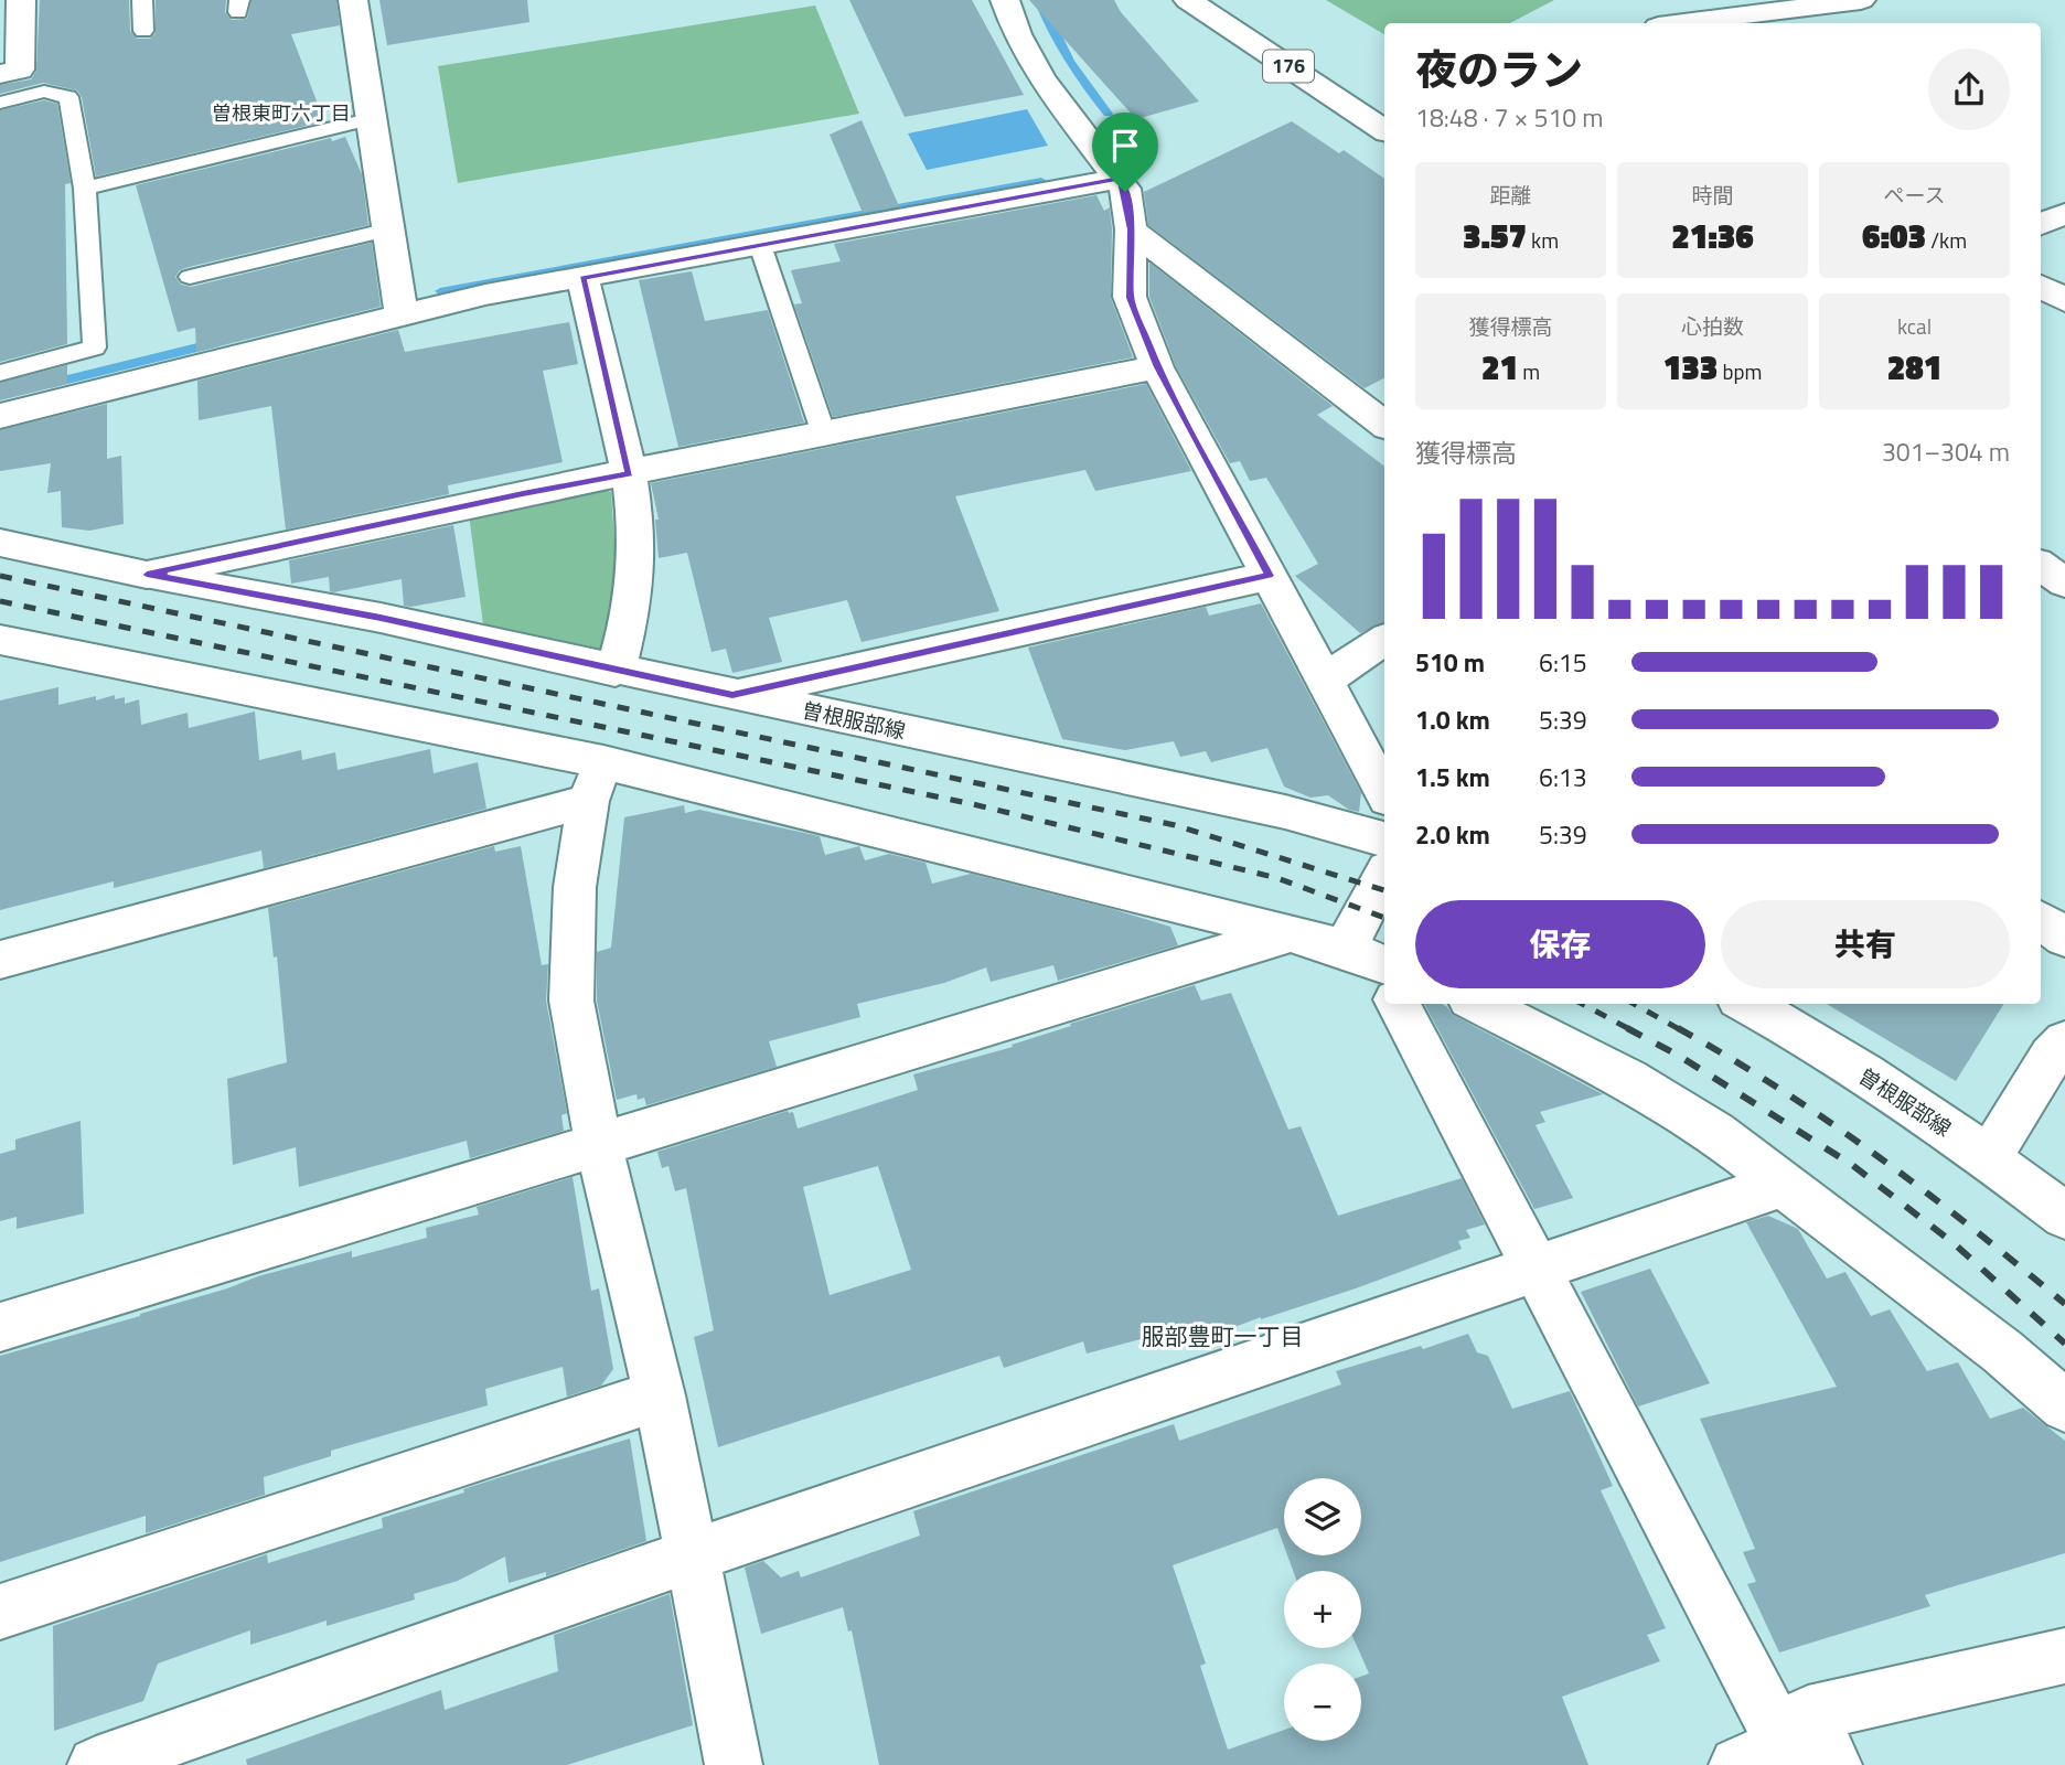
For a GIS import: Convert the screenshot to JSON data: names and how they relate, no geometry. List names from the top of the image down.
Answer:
{
  "streets": {
    "main road": ["176", "曽根服部線"]
  },
  "districts": ["曽根東町六丁目", "服部豊町一丁目"],
  "page": {
    "heading": ["夜のラン", "18:48 · 7 × 510 m"],
    "stats": [
      ["距離", "3.57 km"],
      ["時間", "21:36"],
      ["ペース", "6:03 /km"],
      ["獲得標高", "21 m"],
      ["心拍数", "133 bpm"],
      ["kcal", "281"]
    ],
    "chart": ["獲得標高", "301–304 m"],
    "list": [
      {
        "name": "510 m",
        "note": "6:15"
      },
      {
        "name": "1.0 km",
        "note": "5:39"
      },
      {
        "name": "1.5 km",
        "note": "6:13"
      },
      {
        "name": "2.0 km",
        "note": "5:39"
      }
    ],
    "buttons": ["保存", "共有"],
    "map_buttons": ["+", "−"]
  }
}
